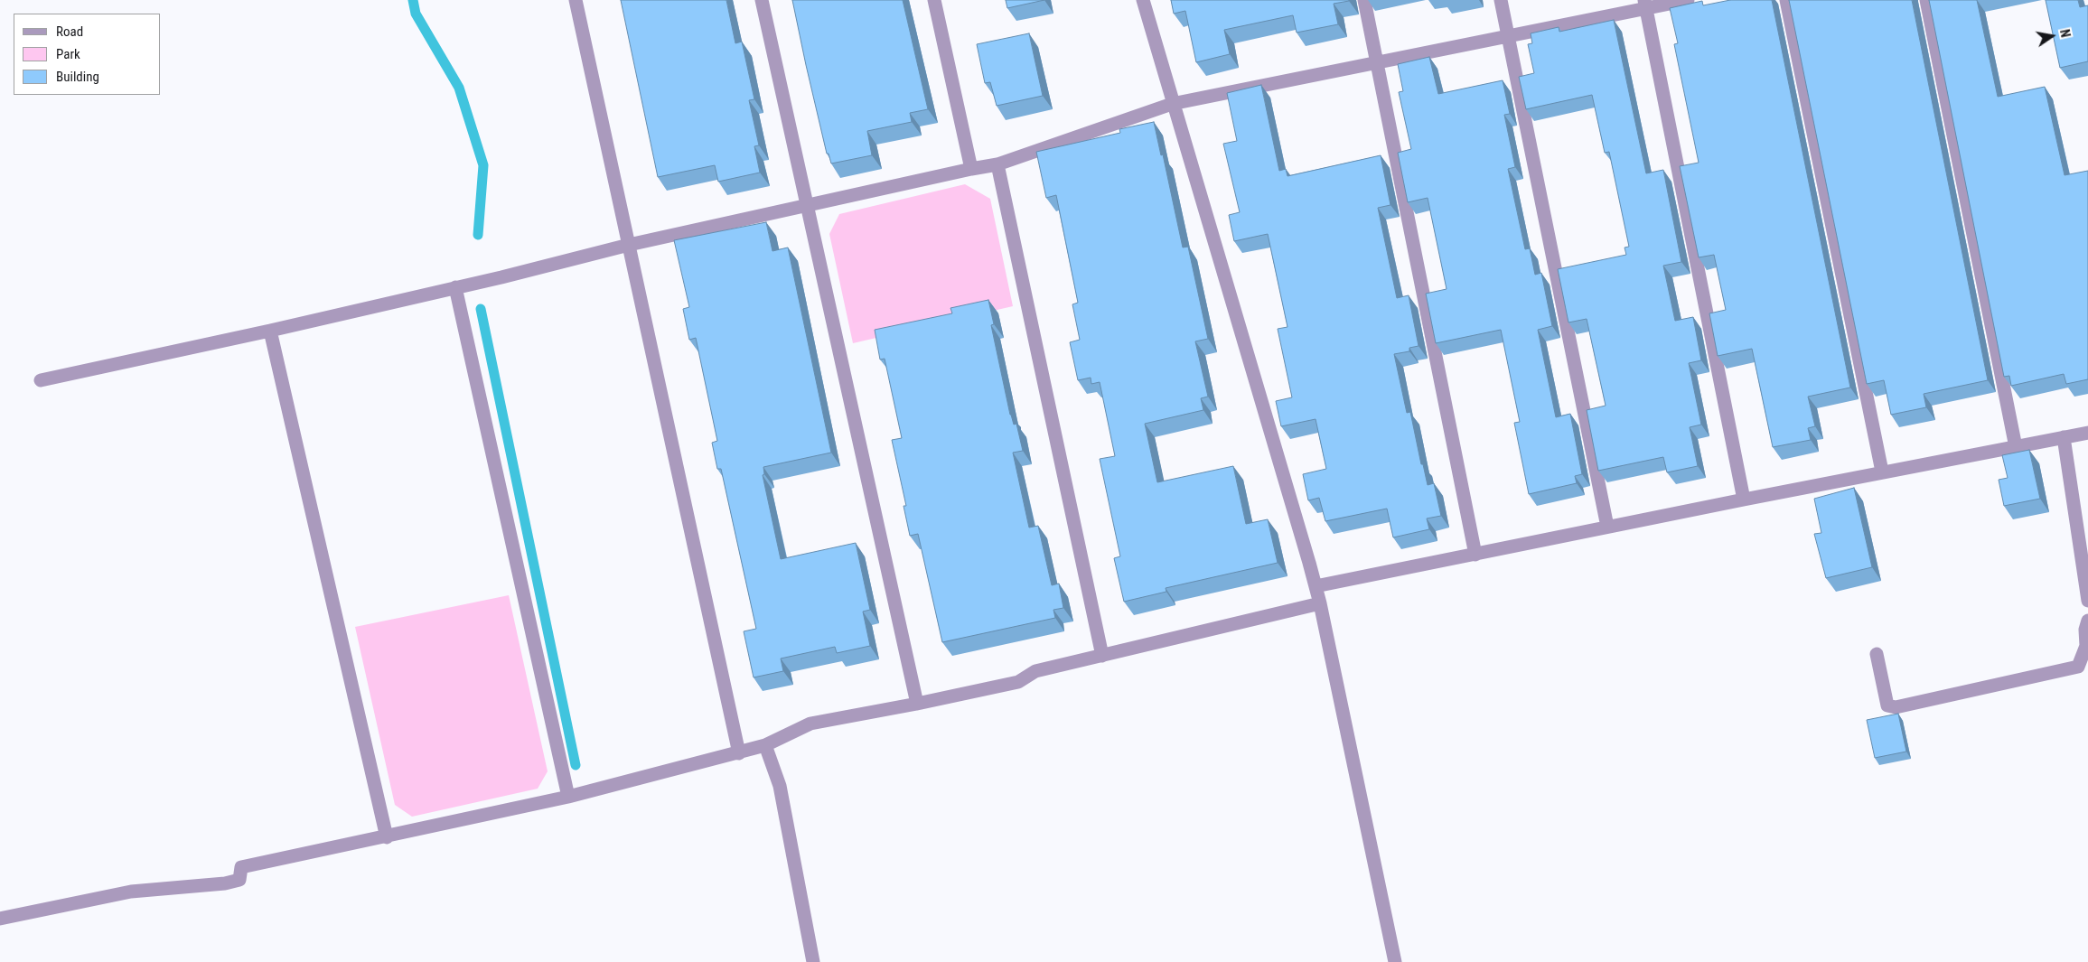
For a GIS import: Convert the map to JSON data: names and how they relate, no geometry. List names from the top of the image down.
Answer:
{
  "legend": ["Road", "Park", "Building"],
  "north": "right"
}
